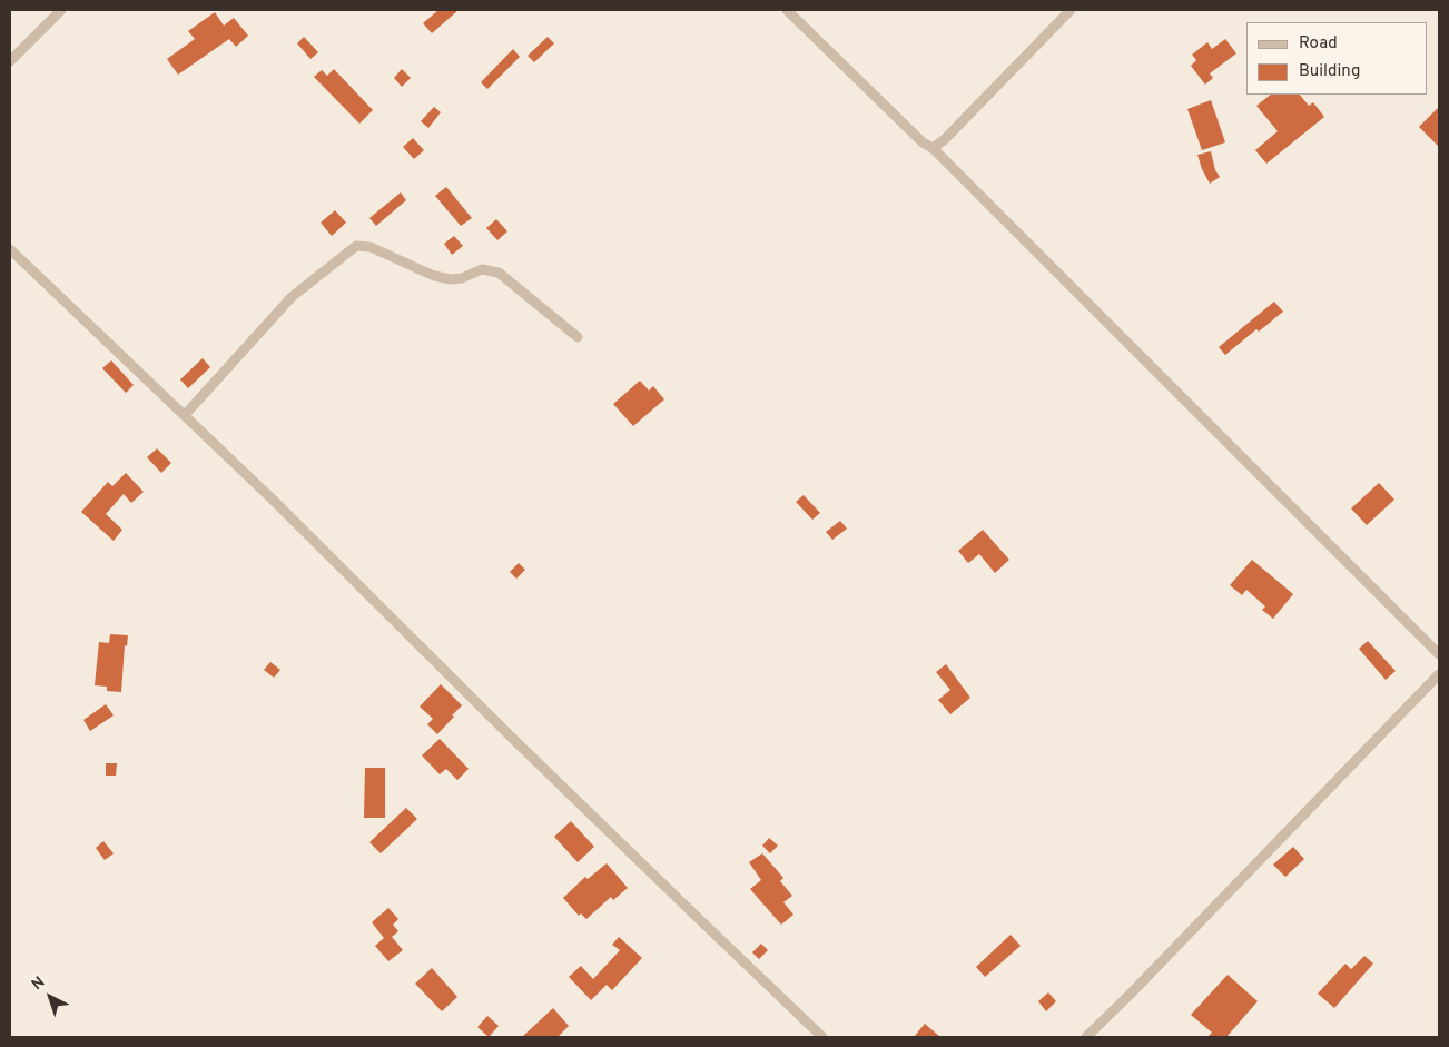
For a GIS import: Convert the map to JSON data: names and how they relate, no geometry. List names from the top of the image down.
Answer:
{
  "legend": ["Road", "Building"],
  "north": "top left"
}
